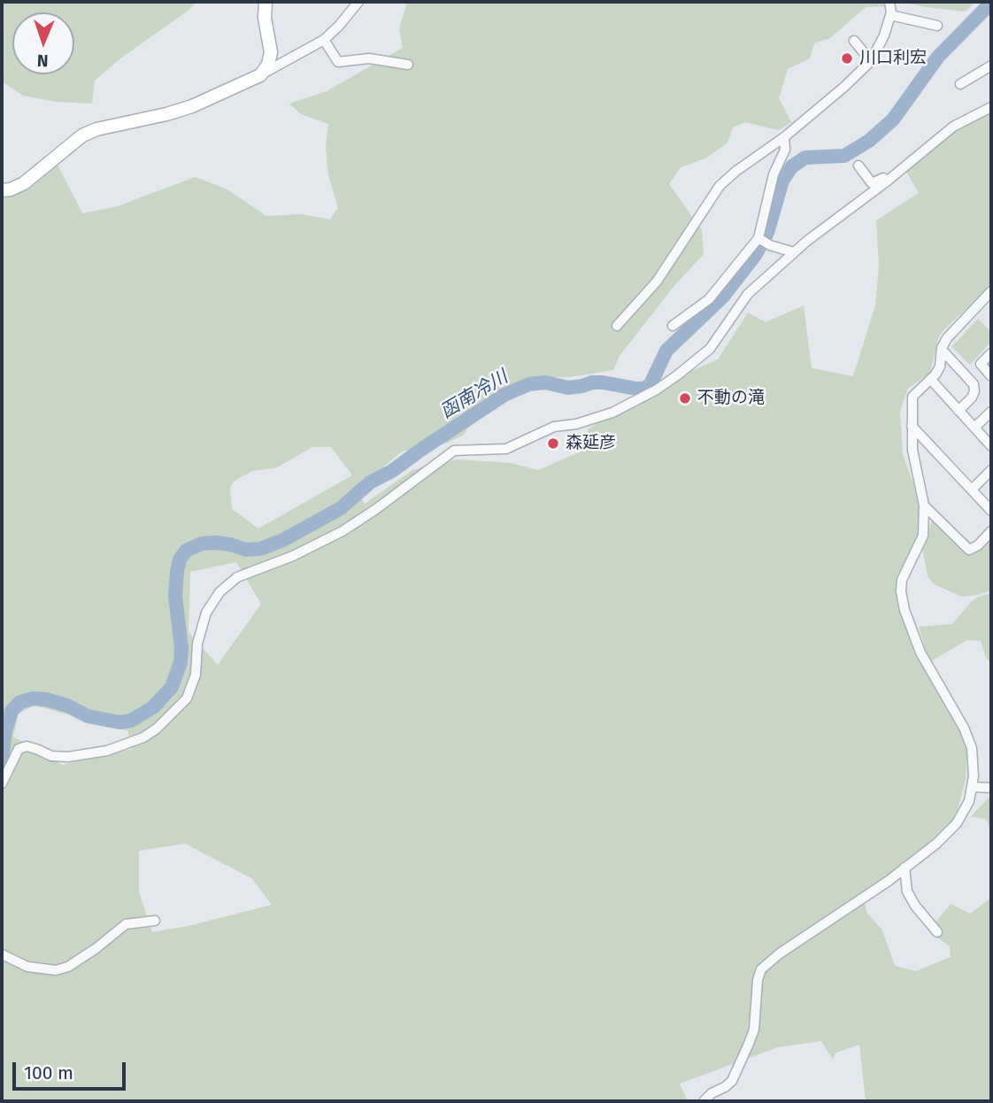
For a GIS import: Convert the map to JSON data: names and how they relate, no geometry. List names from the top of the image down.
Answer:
{
  "water": ["函南冷川"],
  "places": ["川口利宏", "不動の滝", "森延彦"],
  "scale_bar": "100 m",
  "north": "bottom"
}
